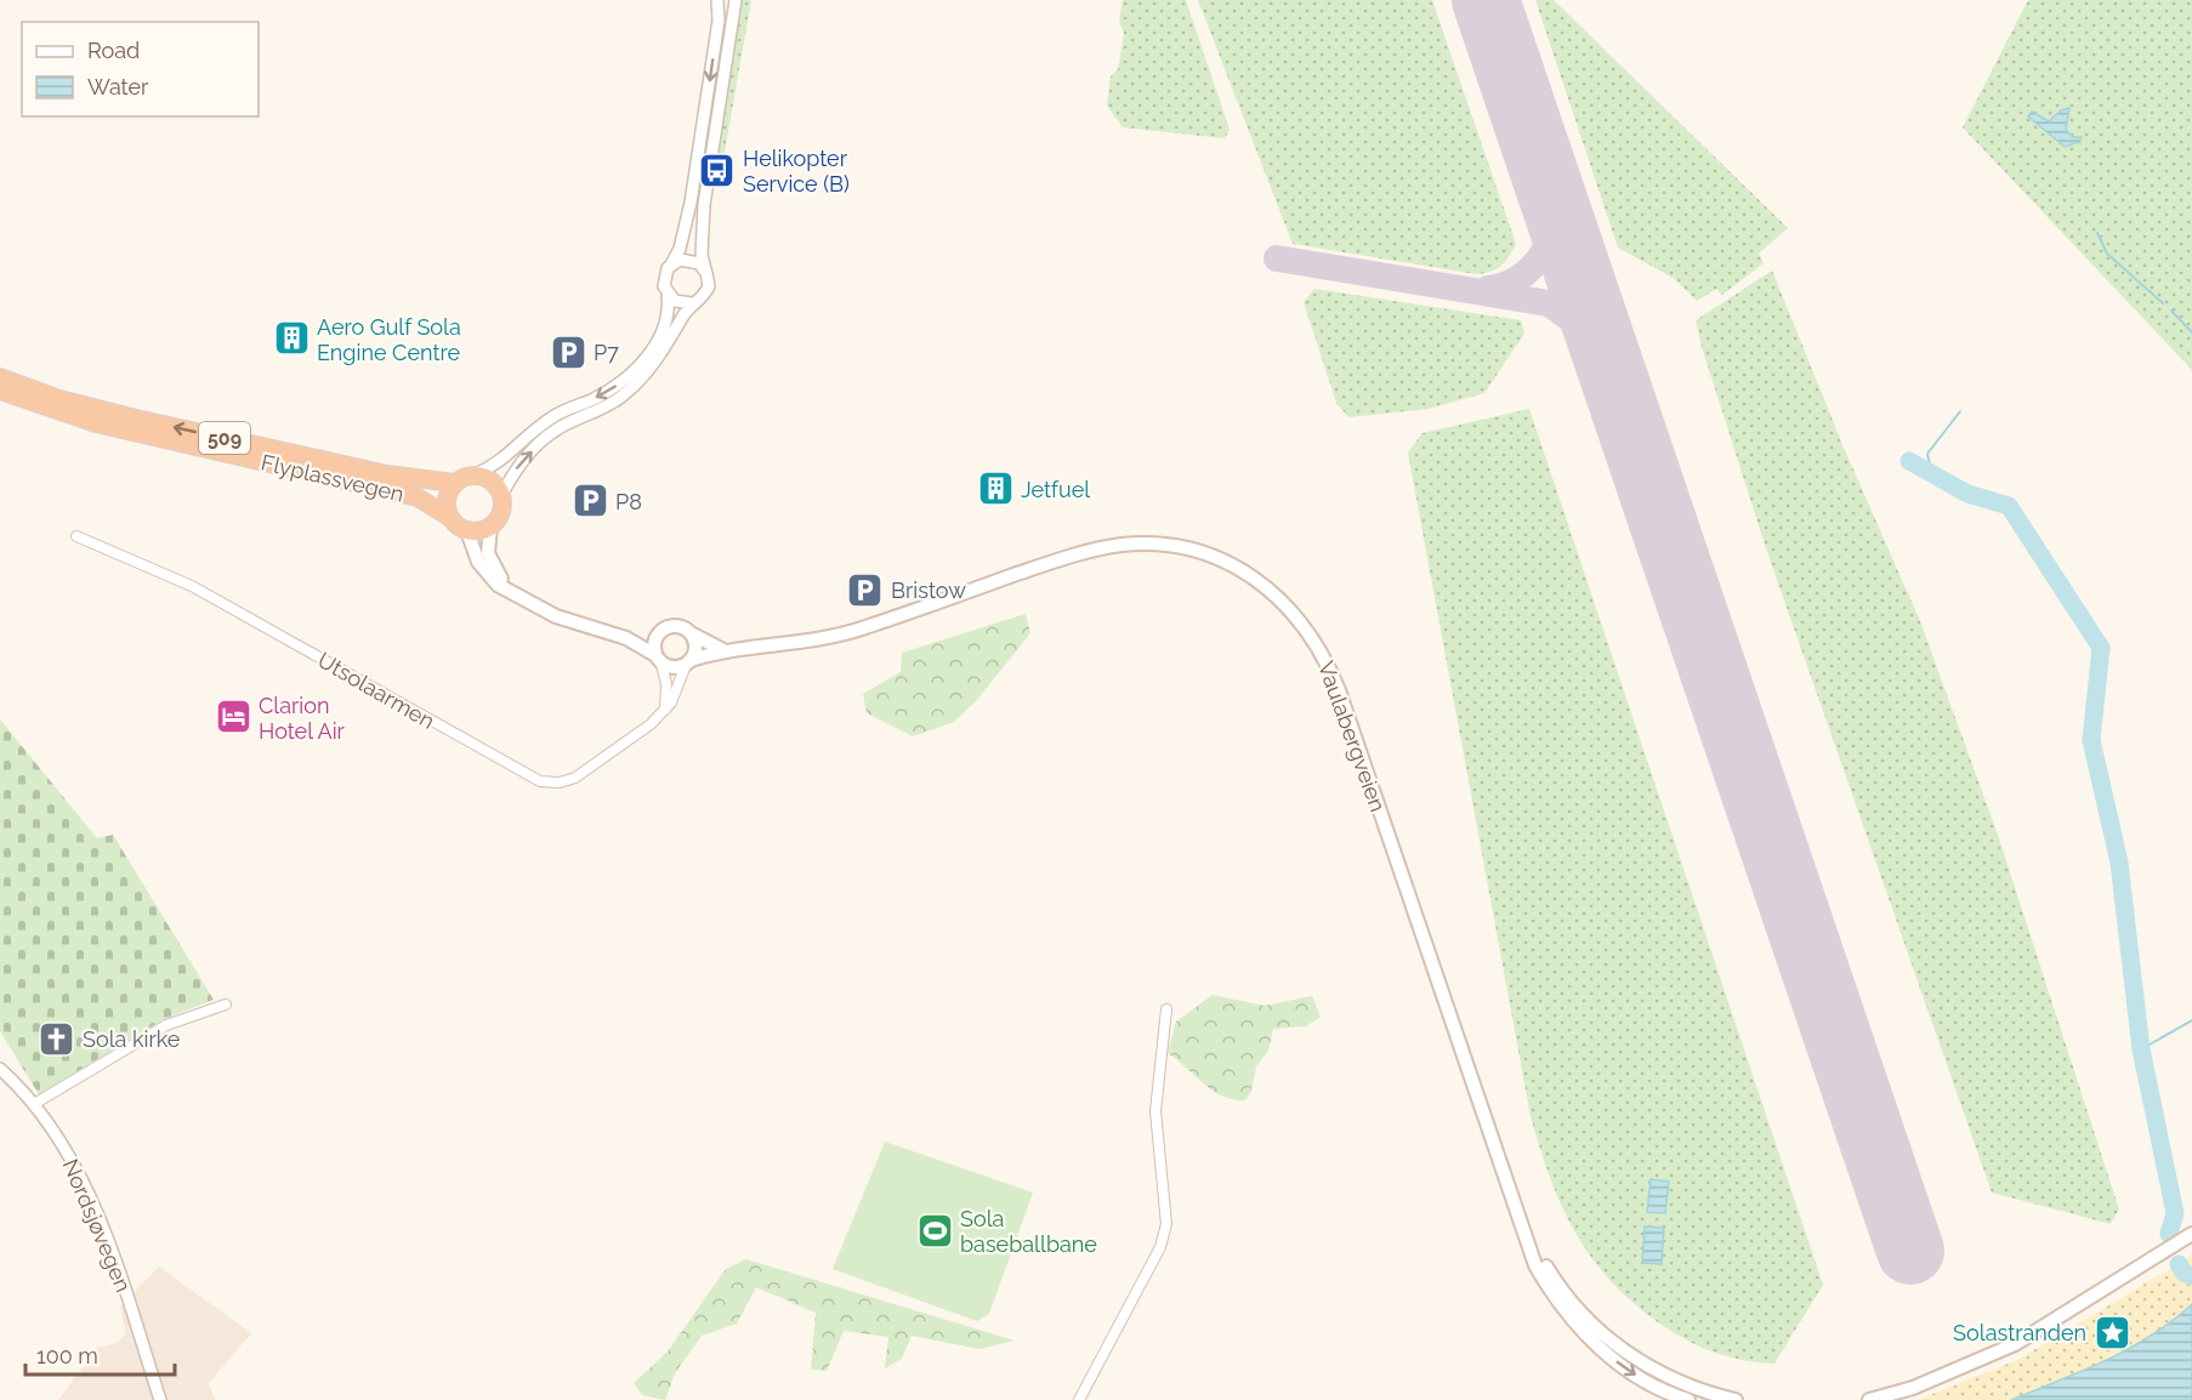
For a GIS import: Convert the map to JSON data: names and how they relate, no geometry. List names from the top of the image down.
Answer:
{
  "streets": {
    "highway": ["509", "Flyplassvegen"],
    "main road": ["Vaulabergveien"],
    "street": ["Utsolaarmen", "Nordsjøvegen"]
  },
  "crossings": [
    ["509", "Flyplassvegen"],
    ["Utsolaarmen", "Vaulabergveien"]
  ],
  "places": {
    "bus stop": ["Helikopter Service (B)"],
    "building": ["Aero Gulf Sola Engine Centre", "Jetfuel"],
    "parking": ["P7", "P8", "Bristow"],
    "hotel": ["Clarion Hotel Air"],
    "church": ["Sola kirke"],
    "sports": ["Sola baseballbane"],
    "place": ["Solastranden"]
  },
  "legend": ["Road", "Water"],
  "scale_bar": "100 m"
}
